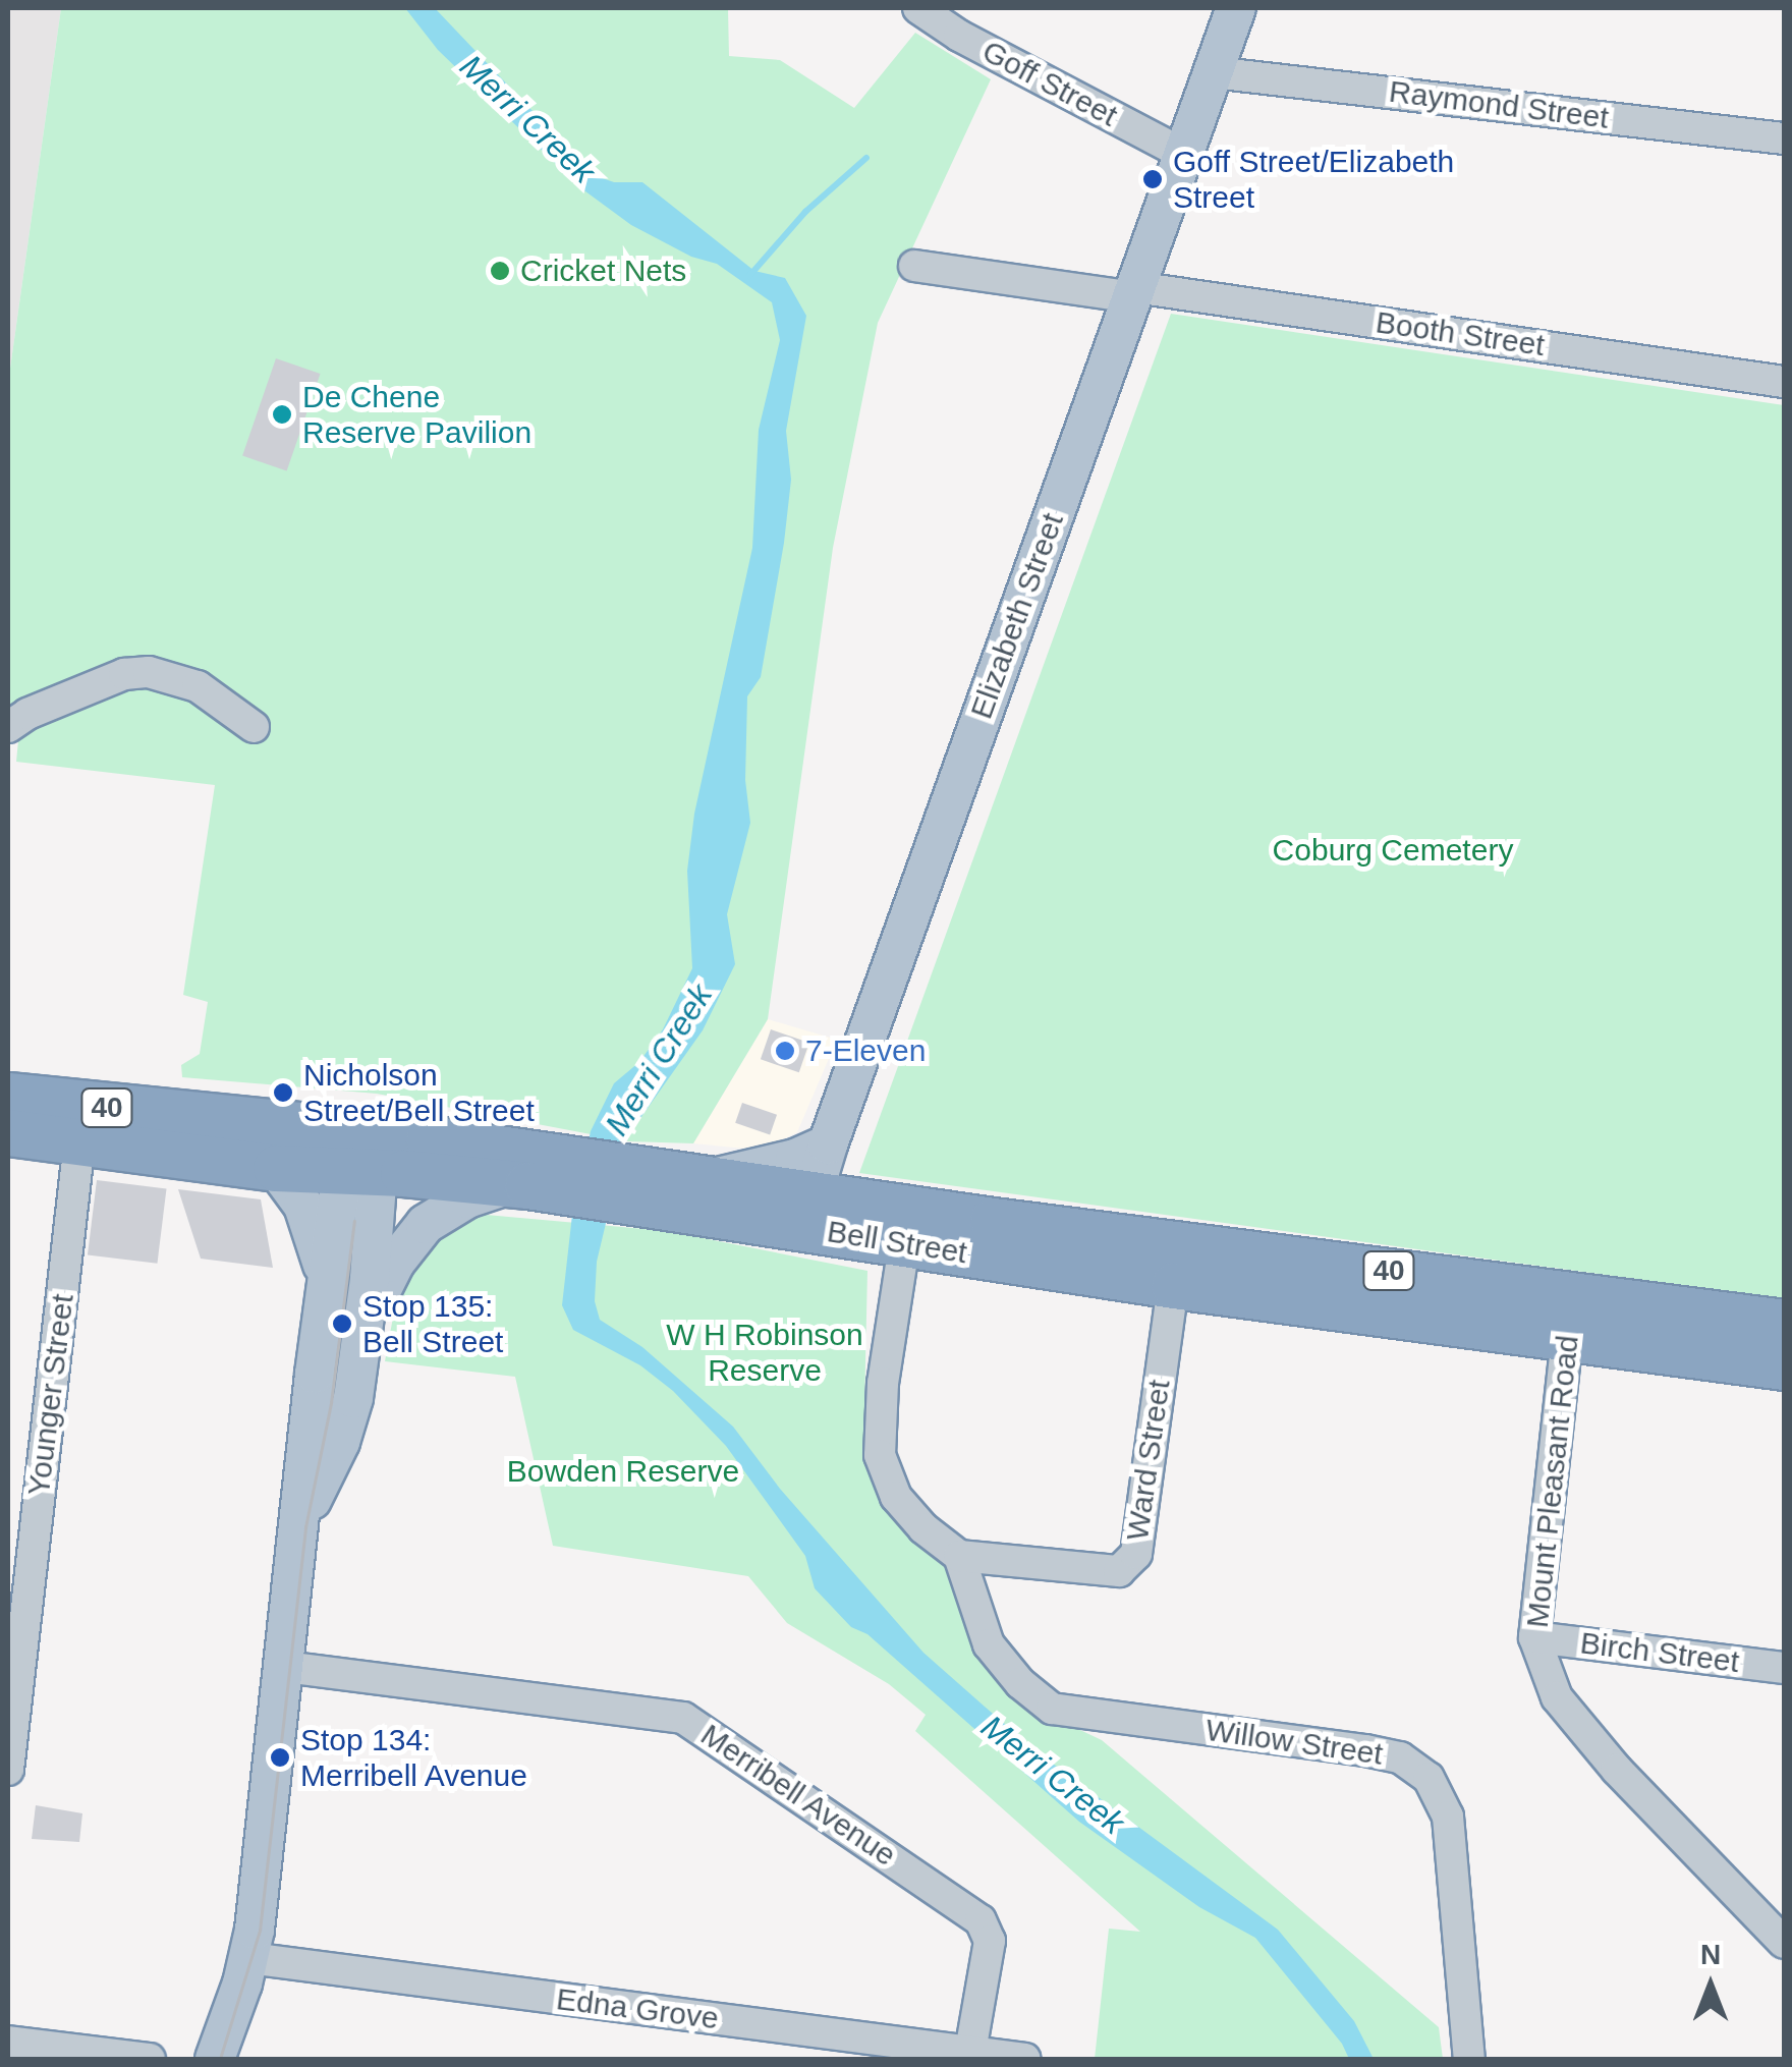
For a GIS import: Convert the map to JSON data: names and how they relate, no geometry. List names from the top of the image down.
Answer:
{
  "streets": {
    "highway": ["40", "Bell Street"],
    "main road": ["Elizabeth Street"],
    "street": [
      "Goff Street",
      "Raymond Street",
      "Booth Street",
      "Younger Street",
      "Ward Street",
      "Mount Pleasant Road",
      "Birch Street",
      "Willow Street",
      "Merribell Avenue",
      "Edna Grove"
    ]
  },
  "crossings": [
    ["Goff Street", "Elizabeth Street"],
    ["Raymond Street", "Elizabeth Street"],
    ["Booth Street", "Elizabeth Street"],
    ["Elizabeth Street", "Bell Street"],
    ["Bell Street", "Younger Street"],
    ["Bell Street", "Ward Street"],
    ["Bell Street", "Mount Pleasant Road"],
    ["Ward Street", "Willow Street"],
    ["Mount Pleasant Road", "Birch Street"],
    ["Merribell Avenue", "Edna Grove"]
  ],
  "water": ["Merri Creek"],
  "parks": ["Coburg Cemetery", "W H Robinson Reserve", "Bowden Reserve"],
  "places": [
    "Goff Street/Elizabeth Street",
    "Cricket Nets",
    "De Chene Reserve Pavilion",
    "7-Eleven",
    "Nicholson Street/Bell Street",
    "Stop 135: Bell Street",
    "Stop 134: Merribell Avenue"
  ],
  "north": "top"
}
